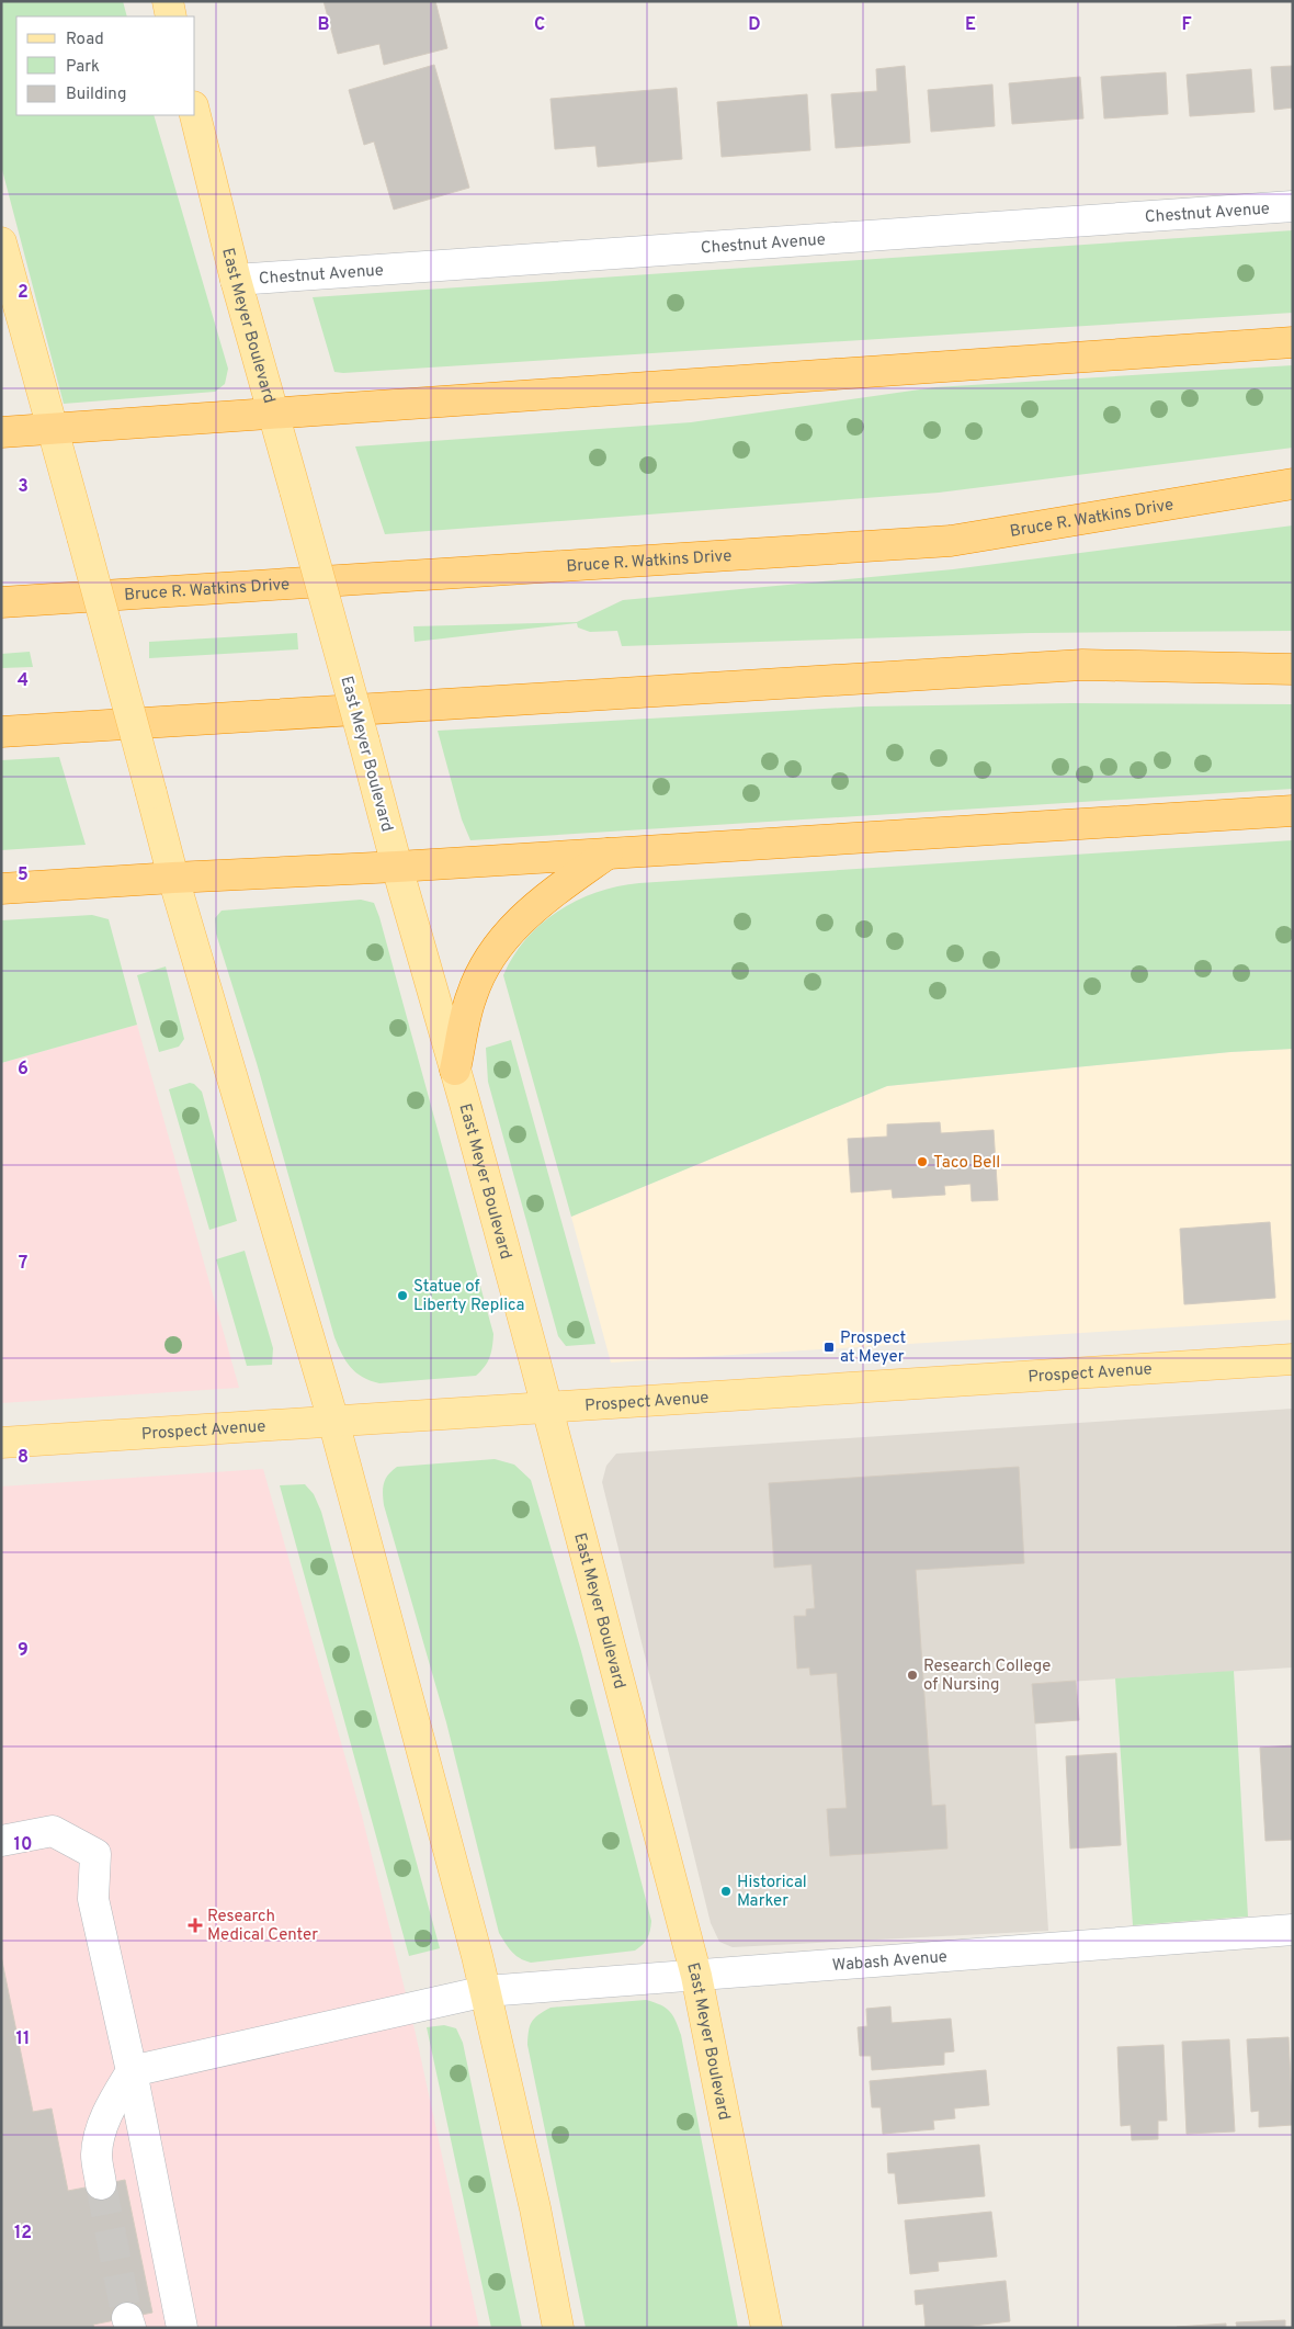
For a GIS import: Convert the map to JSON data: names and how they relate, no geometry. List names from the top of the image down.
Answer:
{
  "streets": {
    "highway": ["Bruce R. Watkins Drive"],
    "main road": ["East Meyer Boulevard", "Prospect Avenue"],
    "street": ["Chestnut Avenue", "Wabash Avenue"]
  },
  "crossings": [
    ["Chestnut Avenue", "East Meyer Boulevard"],
    ["East Meyer Boulevard", "Prospect Avenue"],
    ["East Meyer Boulevard", "Wabash Avenue"]
  ],
  "places": {
    "other": [
      "Taco Bell",
      "Statue of Liberty Replica",
      "Research College of Nursing",
      "Historical Marker"
    ],
    "transit": ["Prospect at Meyer"],
    "health": ["Research Medical Center"]
  },
  "legend": ["Road", "Park", "Building"],
  "grid": {
    "columns": [
      "B",
      "C",
      "D",
      "E",
      "F"
    ],
    "rows": [
      "2",
      "3",
      "4",
      "5",
      "6",
      "7",
      "8",
      "9",
      "10",
      "11",
      "12"
    ]
  }
}
